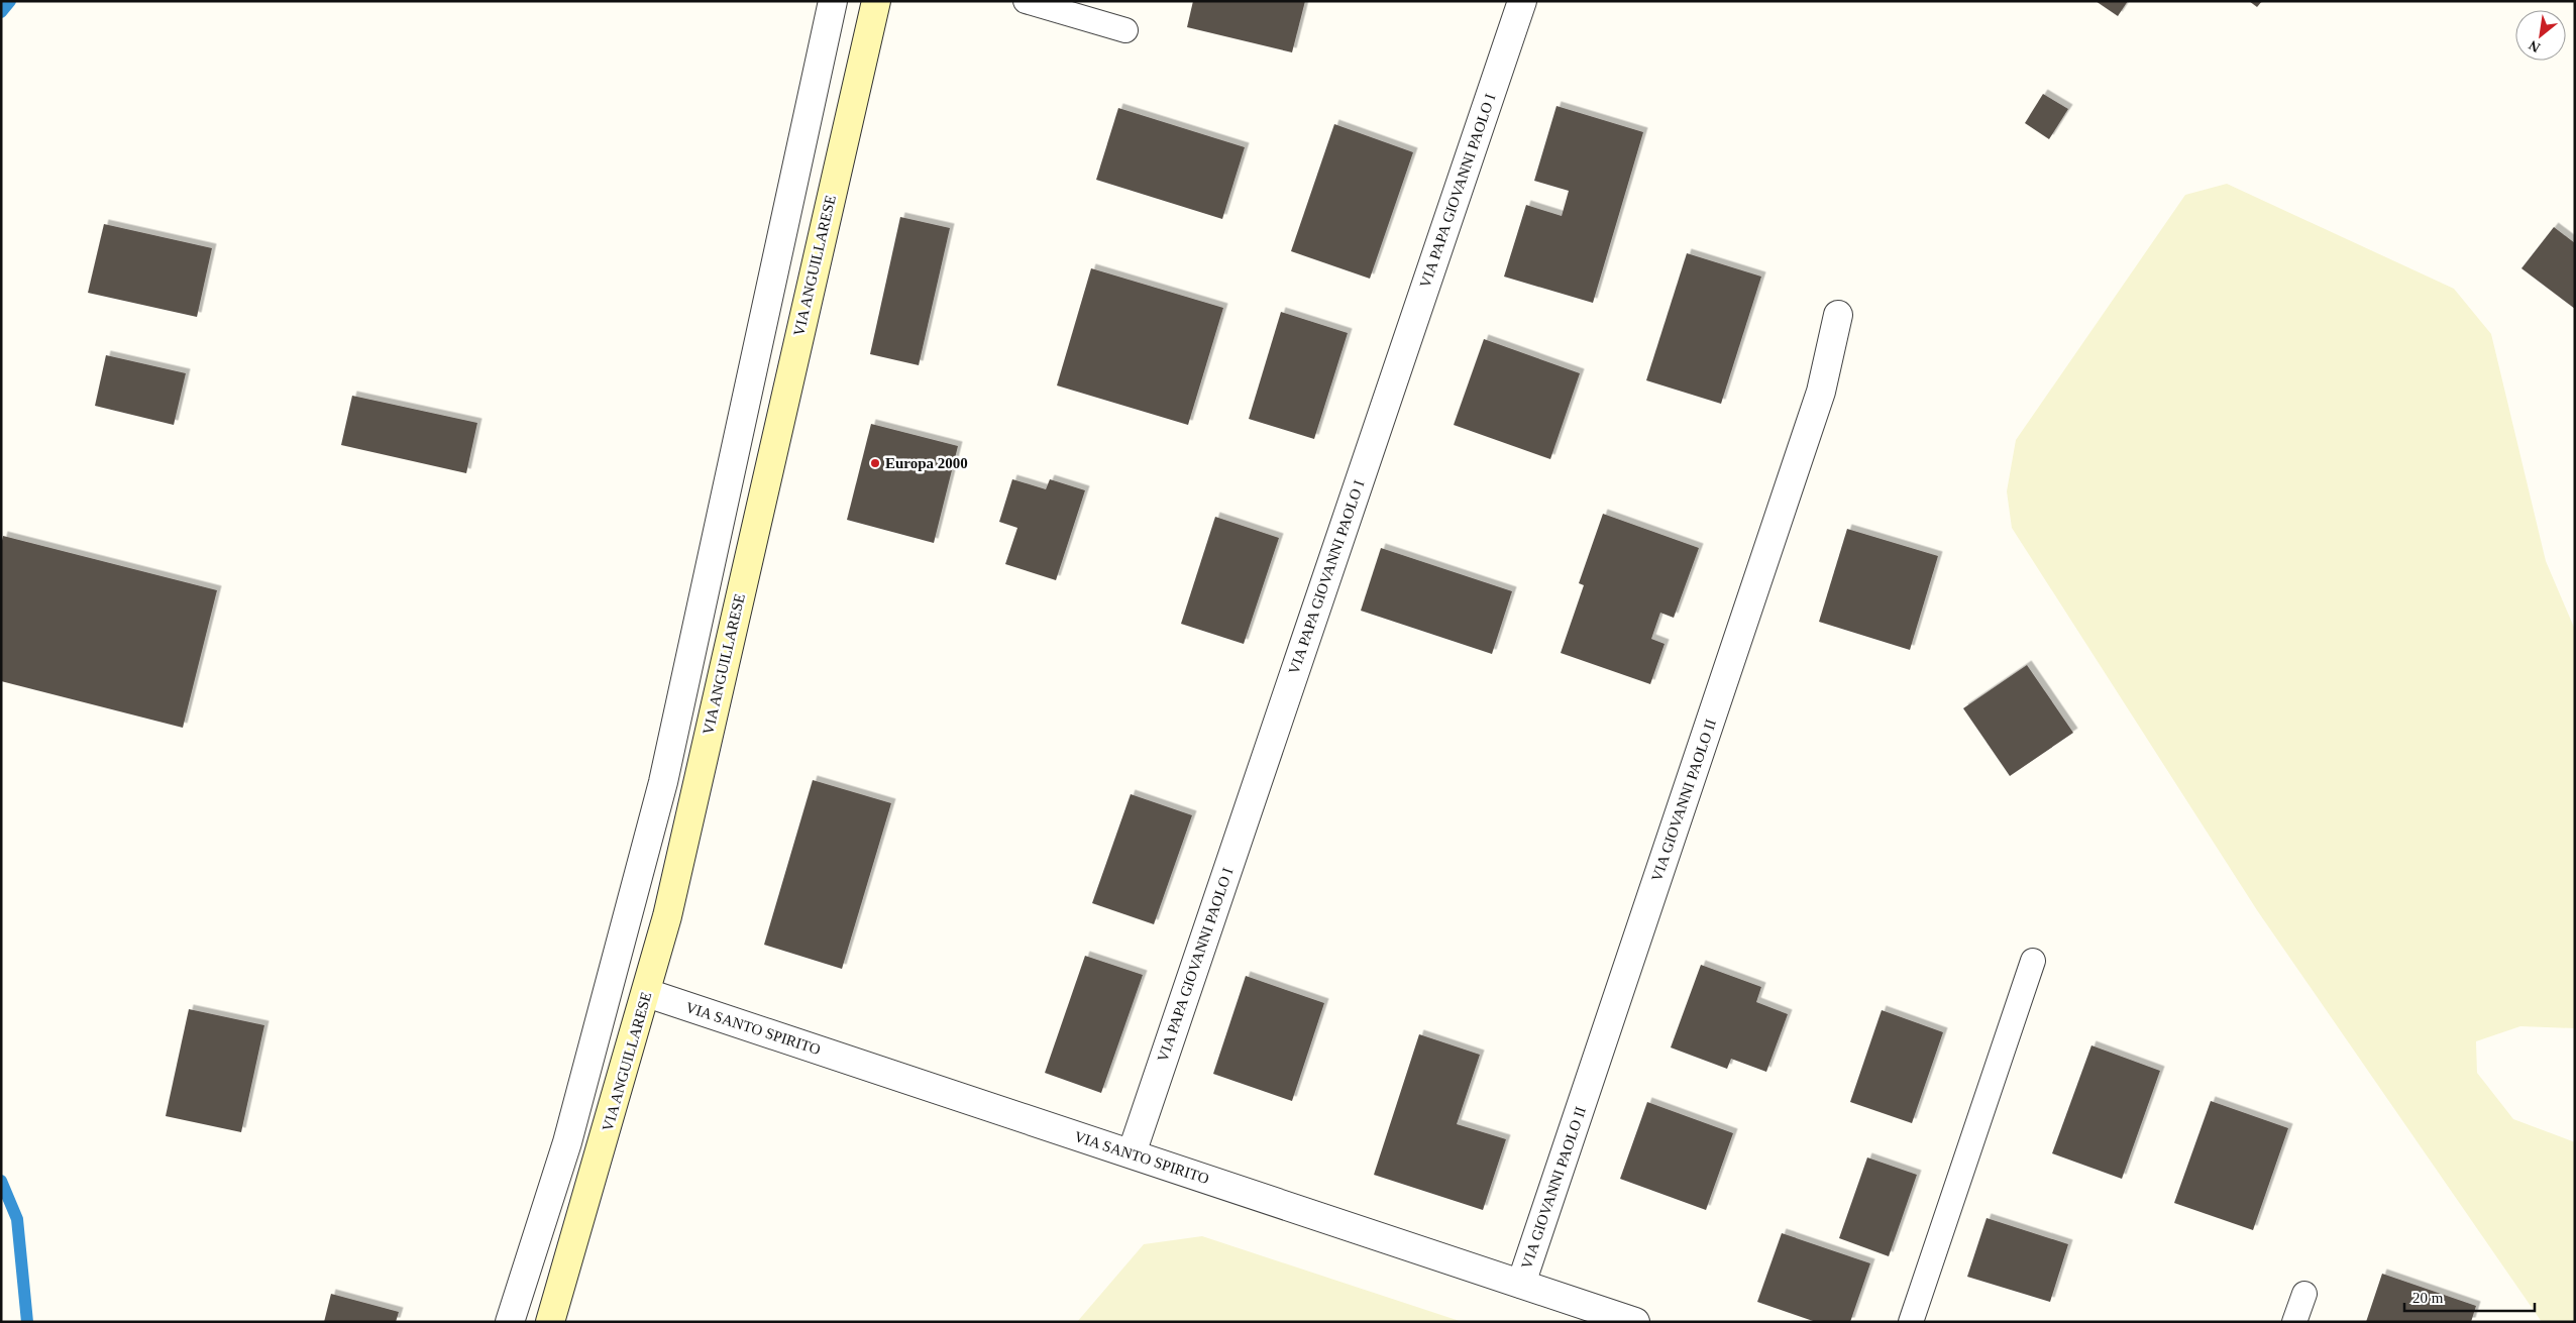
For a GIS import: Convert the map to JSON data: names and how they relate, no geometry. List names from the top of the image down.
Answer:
{
  "streets": {
    "main road": ["VIA ANGUILLARESE"],
    "street": ["VIA PAPA GIOVANNI PAOLO I", "VIA GIOVANNI PAOLO II", "VIA SANTO SPIRITO"]
  },
  "crossings": [
    ["VIA PAPA GIOVANNI PAOLO I", "VIA SANTO SPIRITO"],
    ["VIA ANGUILLARESE", "VIA SANTO SPIRITO"],
    ["VIA GIOVANNI PAOLO II", "VIA SANTO SPIRITO"]
  ],
  "places": ["Europa 2000"],
  "scale_bar": "20 m",
  "north": "bottom left"
}
